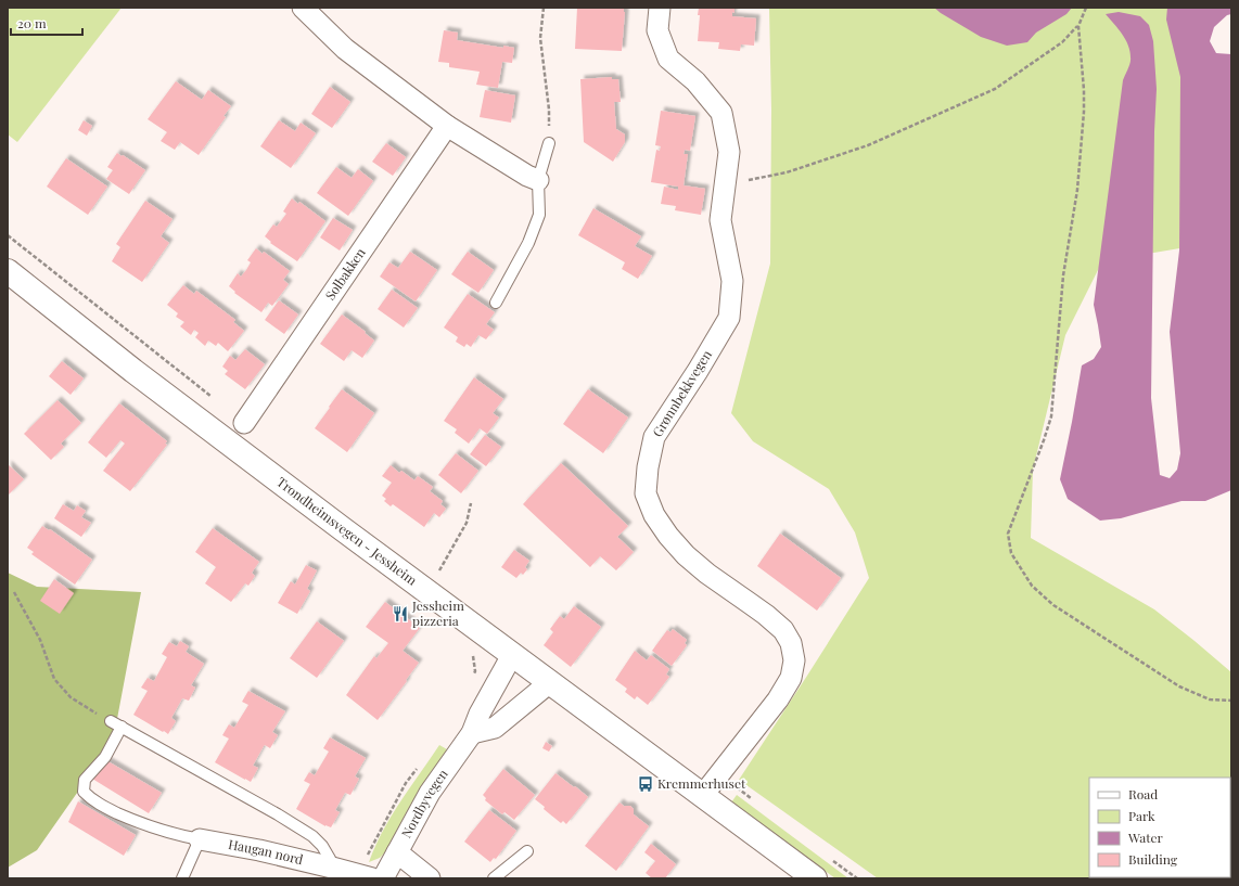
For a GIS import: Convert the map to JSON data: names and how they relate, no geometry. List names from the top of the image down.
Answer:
{
  "streets": {
    "main road": ["Trondheimsvegen - Jessheim"],
    "street": [
      "Solbakken",
      "Grønnbekkvegen",
      "Nordbyvegen",
      "Haugan nord"
    ]
  },
  "crossings": [
    ["Grønnbekkvegen", "Trondheimsvegen - Jessheim"],
    ["Trondheimsvegen - Jessheim", "Nordbyvegen"]
  ],
  "places": {
    "restaurant": ["Jessheim pizzeria"],
    "bus stop": ["Kremmerhuset"]
  },
  "legend": [
    "Road",
    "Park",
    "Water",
    "Building"
  ],
  "scale_bar": "20 m"
}
